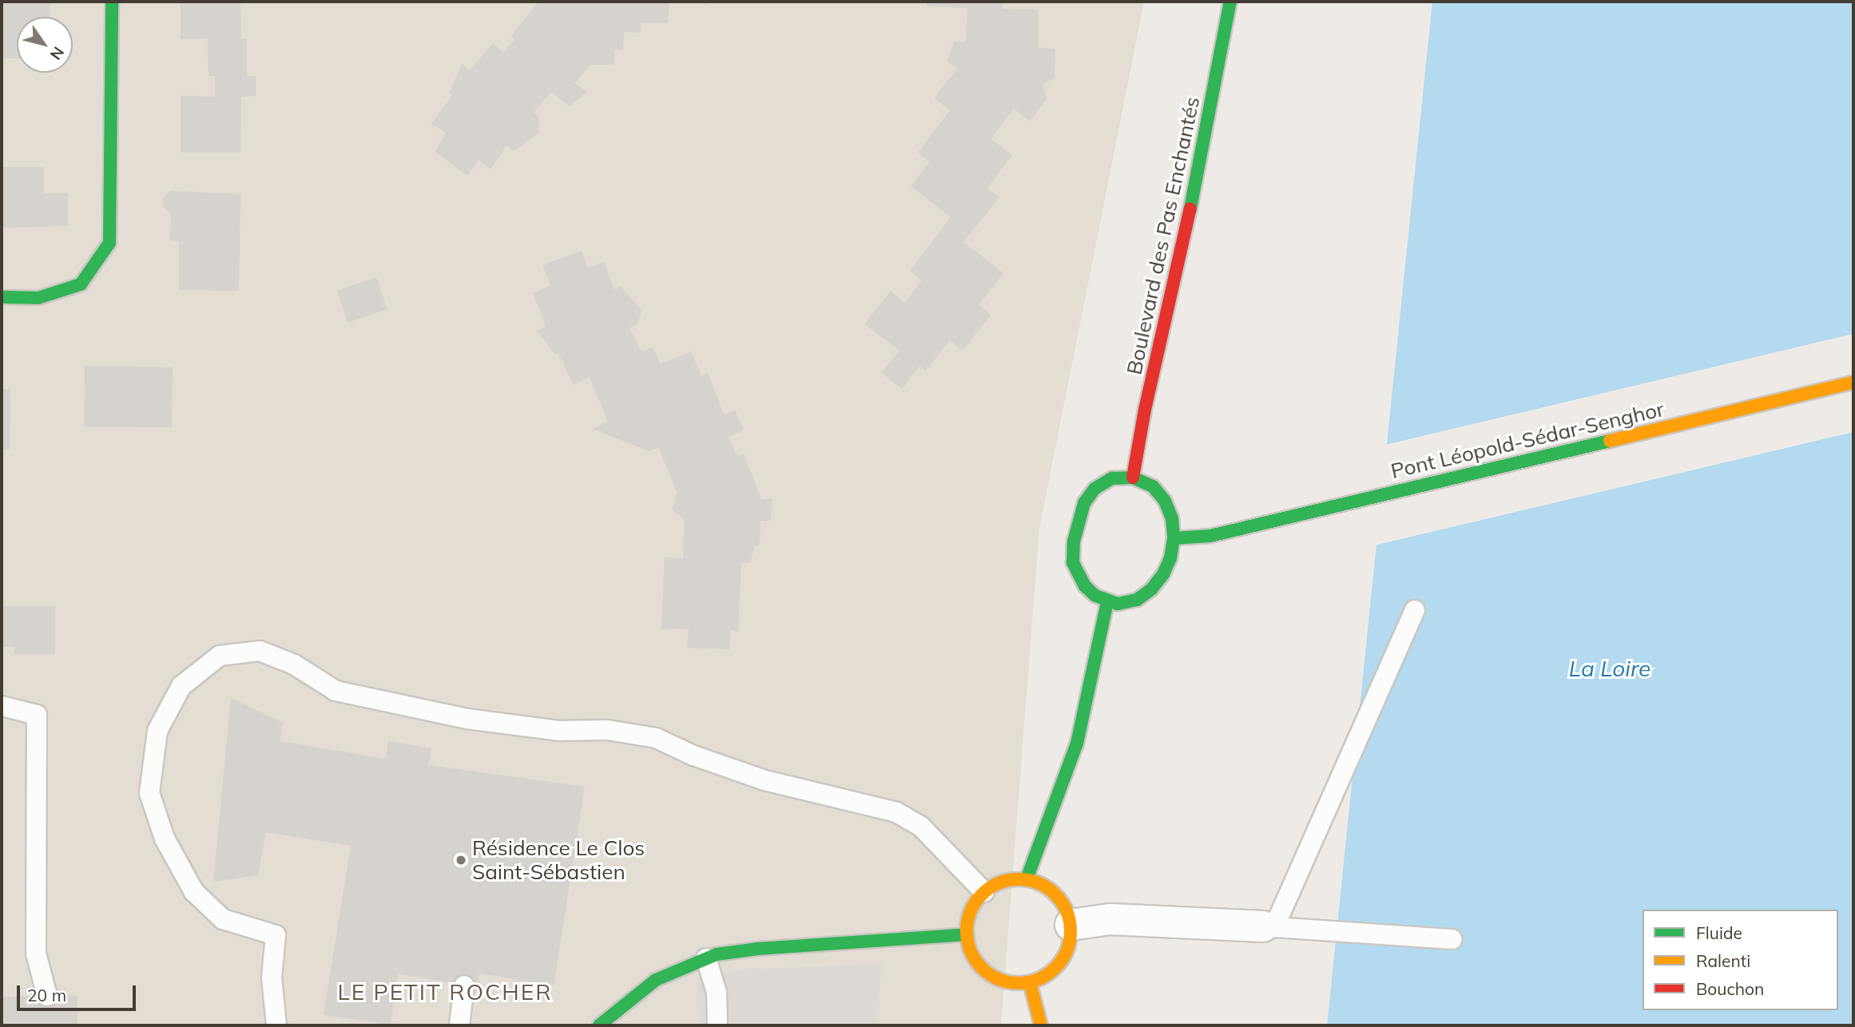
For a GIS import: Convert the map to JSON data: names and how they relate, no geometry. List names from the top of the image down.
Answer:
{
  "streets": {
    "main road": ["Boulevard des Pas Enchantés", "Pont Léopold-Sédar-Senghor"]
  },
  "crossings": [
    ["Boulevard des Pas Enchantés", "Pont Léopold-Sédar-Senghor"]
  ],
  "districts": ["LE PETIT ROCHER"],
  "water": ["La Loire"],
  "places": ["Résidence Le Clos Saint-Sébastien"],
  "legend": ["Fluide", "Ralenti", "Bouchon"],
  "scale_bar": "20 m",
  "north": "bottom right"
}
